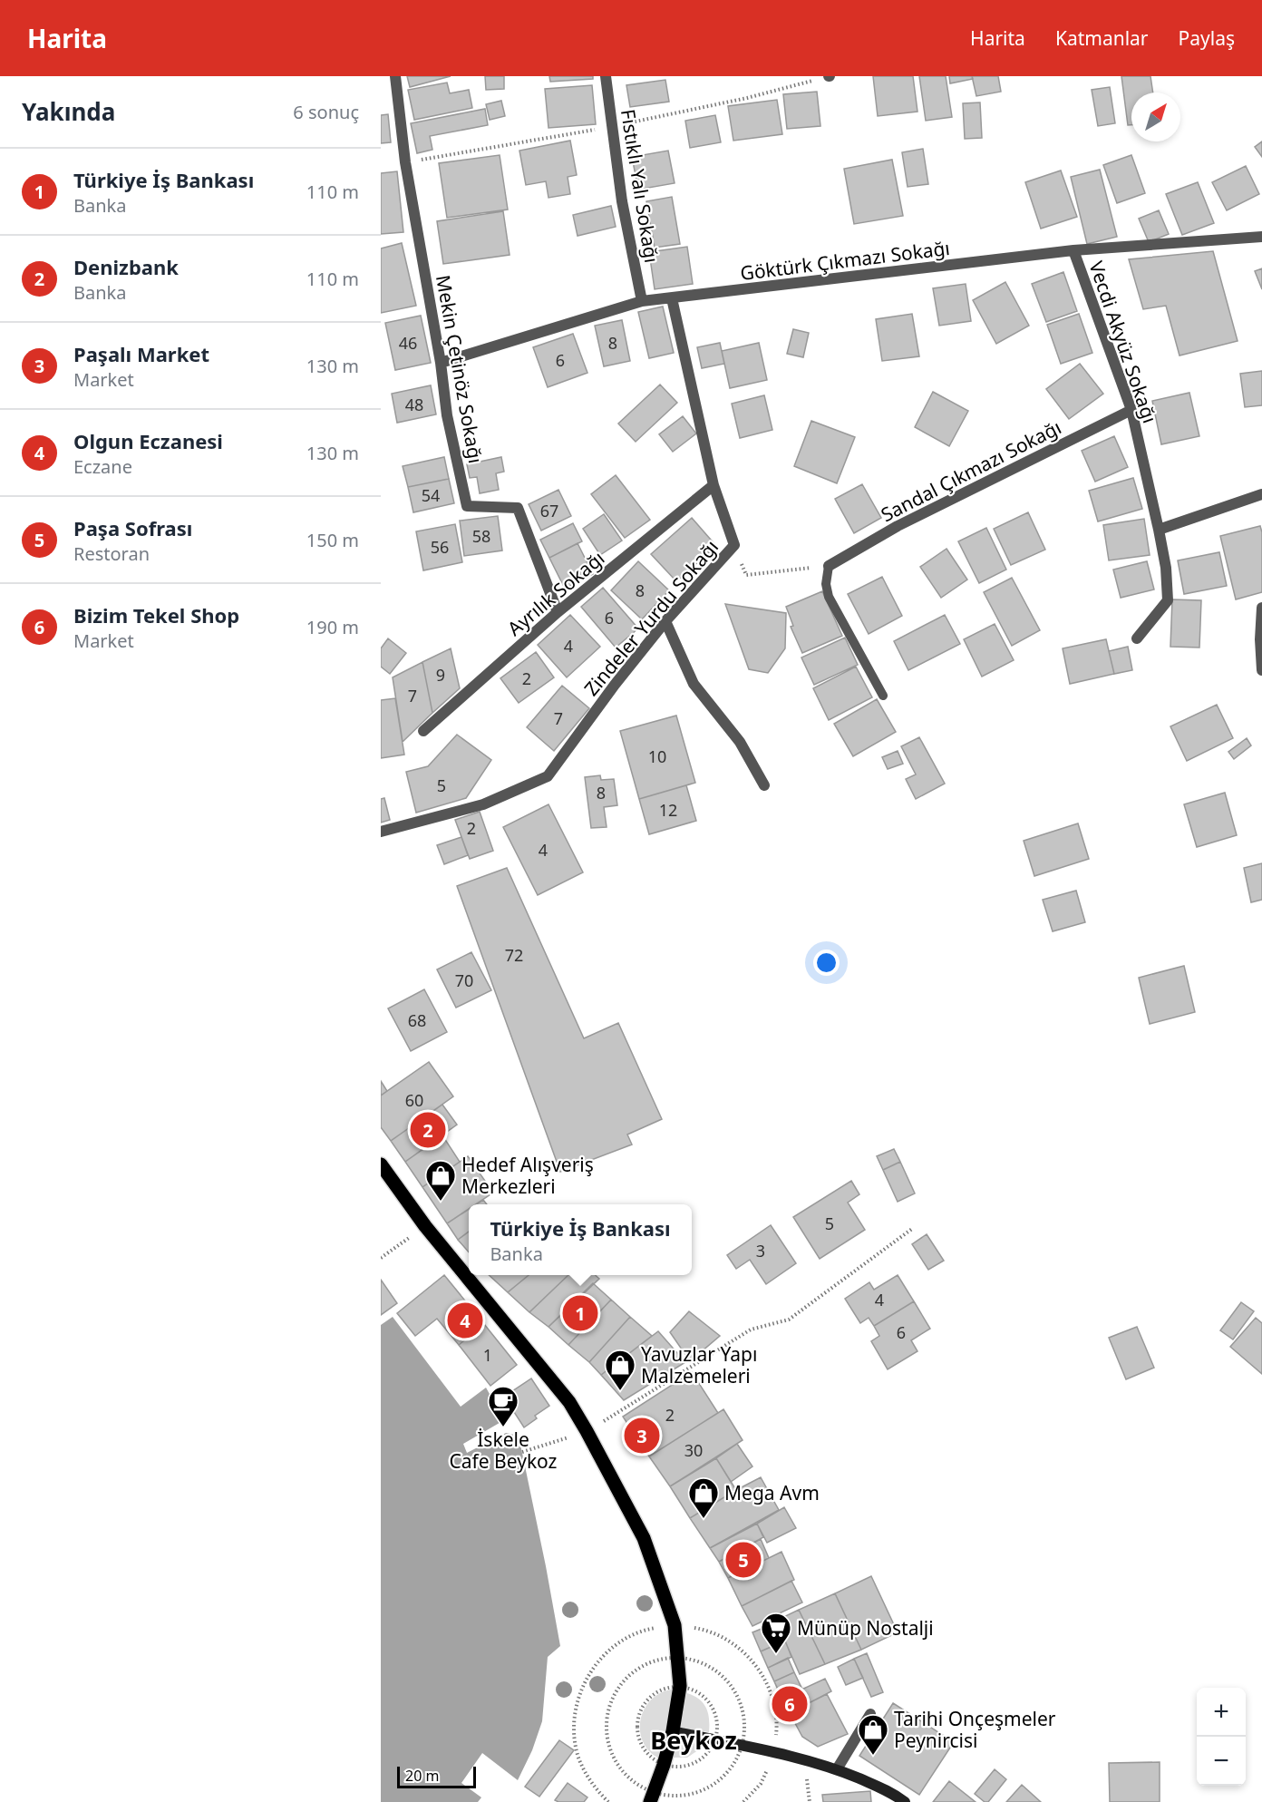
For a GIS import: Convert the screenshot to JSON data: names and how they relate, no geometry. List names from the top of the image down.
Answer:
{
  "streets": {
    "street": [
      "Fıstıklı Yalı Sokağı",
      "Göktürk Çıkmazı Sokağı",
      "Vecdi Akyüz Sokağı",
      "Mekin Çetinöz Sokağı",
      "Sandal Çıkmazı Sokağı",
      "Ayrılık Sokağı",
      "Zindeler Yurdu Sokağı"
    ]
  },
  "crossings": [
    ["Fıstıklı Yalı Sokağı", "Göktürk Çıkmazı Sokağı"],
    ["Göktürk Çıkmazı Sokağı", "Vecdi Akyüz Sokağı"],
    ["Göktürk Çıkmazı Sokağı", "Mekin Çetinöz Sokağı"],
    ["Göktürk Çıkmazı Sokağı", "Zindeler Yurdu Sokağı"],
    ["Vecdi Akyüz Sokağı", "Sandal Çıkmazı Sokağı"],
    ["Mekin Çetinöz Sokağı", "Ayrılık Sokağı"],
    ["Ayrılık Sokağı", "Zindeler Yurdu Sokağı"]
  ],
  "districts": ["Beykoz"],
  "places": {
    "shop": [
      "Hedef Alışveriş Merkezleri",
      "Yavuzlar Yapı Malzemeleri",
      "Mega Avm",
      "Tarihi Onçeşmeler Peynircisi"
    ],
    "cafe": ["İskele Cafe Beykoz"],
    "supermarket": ["Münüp Nostalji"]
  },
  "house_numbers": [
    "46",
    "8",
    "6",
    "48",
    "54",
    "67",
    "58",
    "56",
    "8",
    "6",
    "4",
    "9",
    "2",
    "7",
    "7",
    "10",
    "5",
    "8",
    "12",
    "2",
    "4",
    "72",
    "70",
    "68",
    "60",
    "5",
    "3",
    "4",
    "6",
    "1",
    "2",
    "30"
  ],
  "scale_bar": "20 m",
  "north": "top right",
  "page": {
    "header": "Harita",
    "nav": ["Harita", "Katmanlar", "Paylaş"],
    "heading": ["Yakında", "6 sonuç"],
    "list": [
      {
        "mark": "1",
        "name": "Türkiye İş Bankası",
        "note": "Banka",
        "value": "110 m"
      },
      {
        "mark": "2",
        "name": "Denizbank",
        "note": "Banka",
        "value": "110 m"
      },
      {
        "mark": "3",
        "name": "Paşalı Market",
        "note": "Market",
        "value": "130 m"
      },
      {
        "mark": "4",
        "name": "Olgun Eczanesi",
        "note": "Eczane",
        "value": "130 m"
      },
      {
        "mark": "5",
        "name": "Paşa Sofrası",
        "note": "Restoran",
        "value": "150 m"
      },
      {
        "mark": "6",
        "name": "Bizim Tekel Shop",
        "note": "Market",
        "value": "190 m"
      }
    ],
    "pins": [
      "2",
      "1",
      "4",
      "3",
      "5",
      "6"
    ],
    "popup": ["Türkiye İş Bankası", "Banka"],
    "map_buttons": ["+", "−"],
    "scale": "20 m"
  }
}
